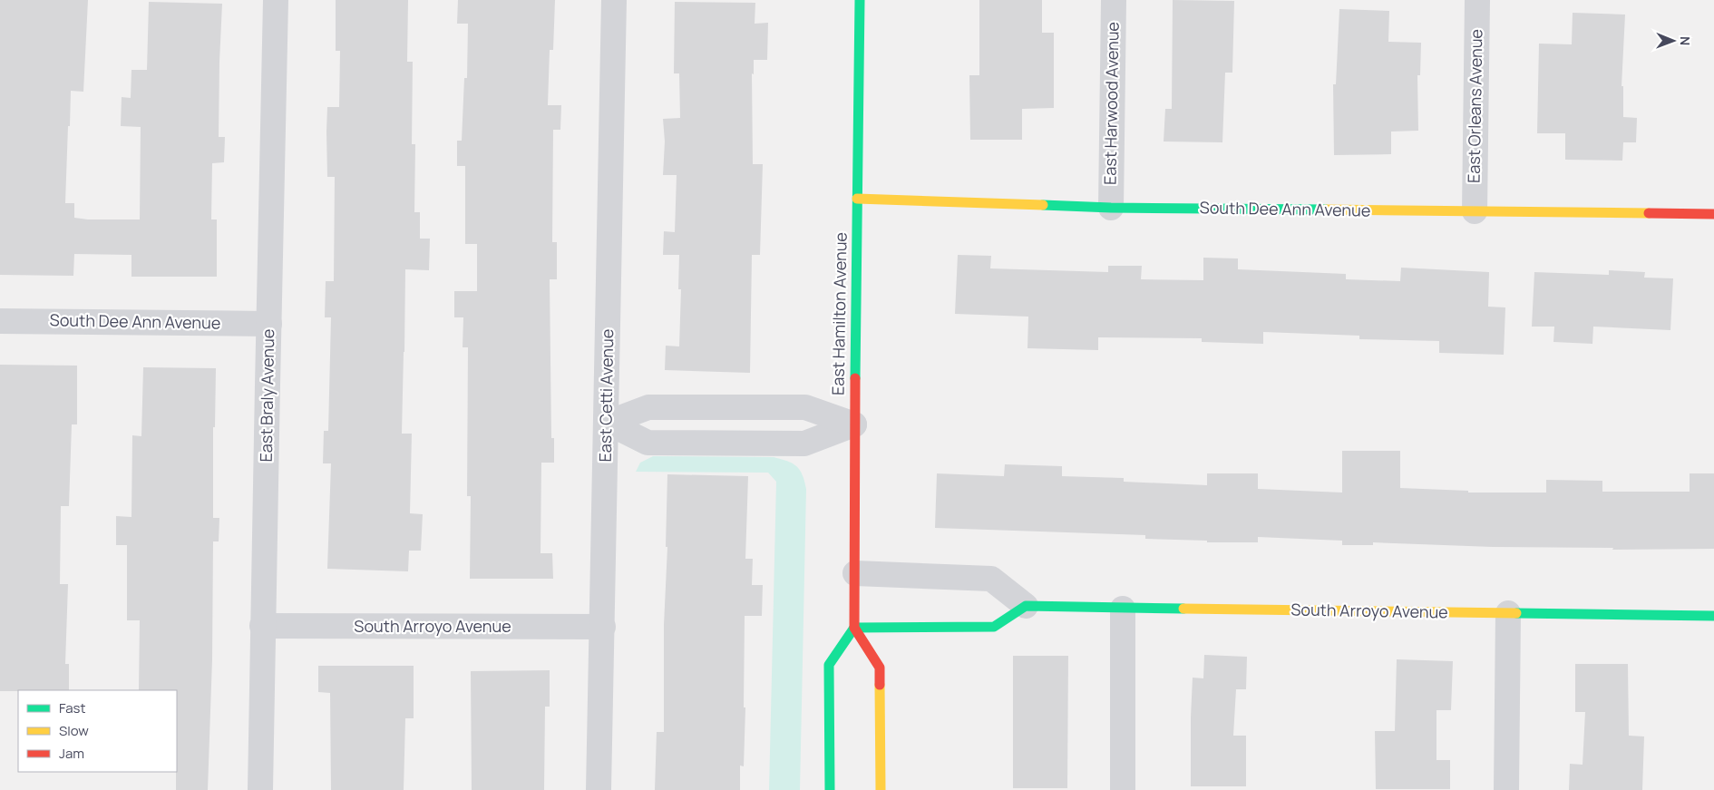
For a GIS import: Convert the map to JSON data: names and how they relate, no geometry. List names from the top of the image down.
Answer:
{
  "streets": {
    "street": [
      "East Harwood Avenue",
      "East Orleans Avenue",
      "South Dee Ann Avenue",
      "East Hamilton Avenue",
      "East Braly Avenue",
      "East Cetti Avenue",
      "South Arroyo Avenue"
    ]
  },
  "crossings": [
    ["East Harwood Avenue", "South Dee Ann Avenue"],
    ["East Orleans Avenue", "South Dee Ann Avenue"],
    ["South Dee Ann Avenue", "East Hamilton Avenue"],
    ["South Dee Ann Avenue", "East Braly Avenue"],
    ["East Braly Avenue", "South Arroyo Avenue"],
    ["East Cetti Avenue", "South Arroyo Avenue"]
  ],
  "legend": ["Fast", "Slow", "Jam"],
  "north": "right"
}
